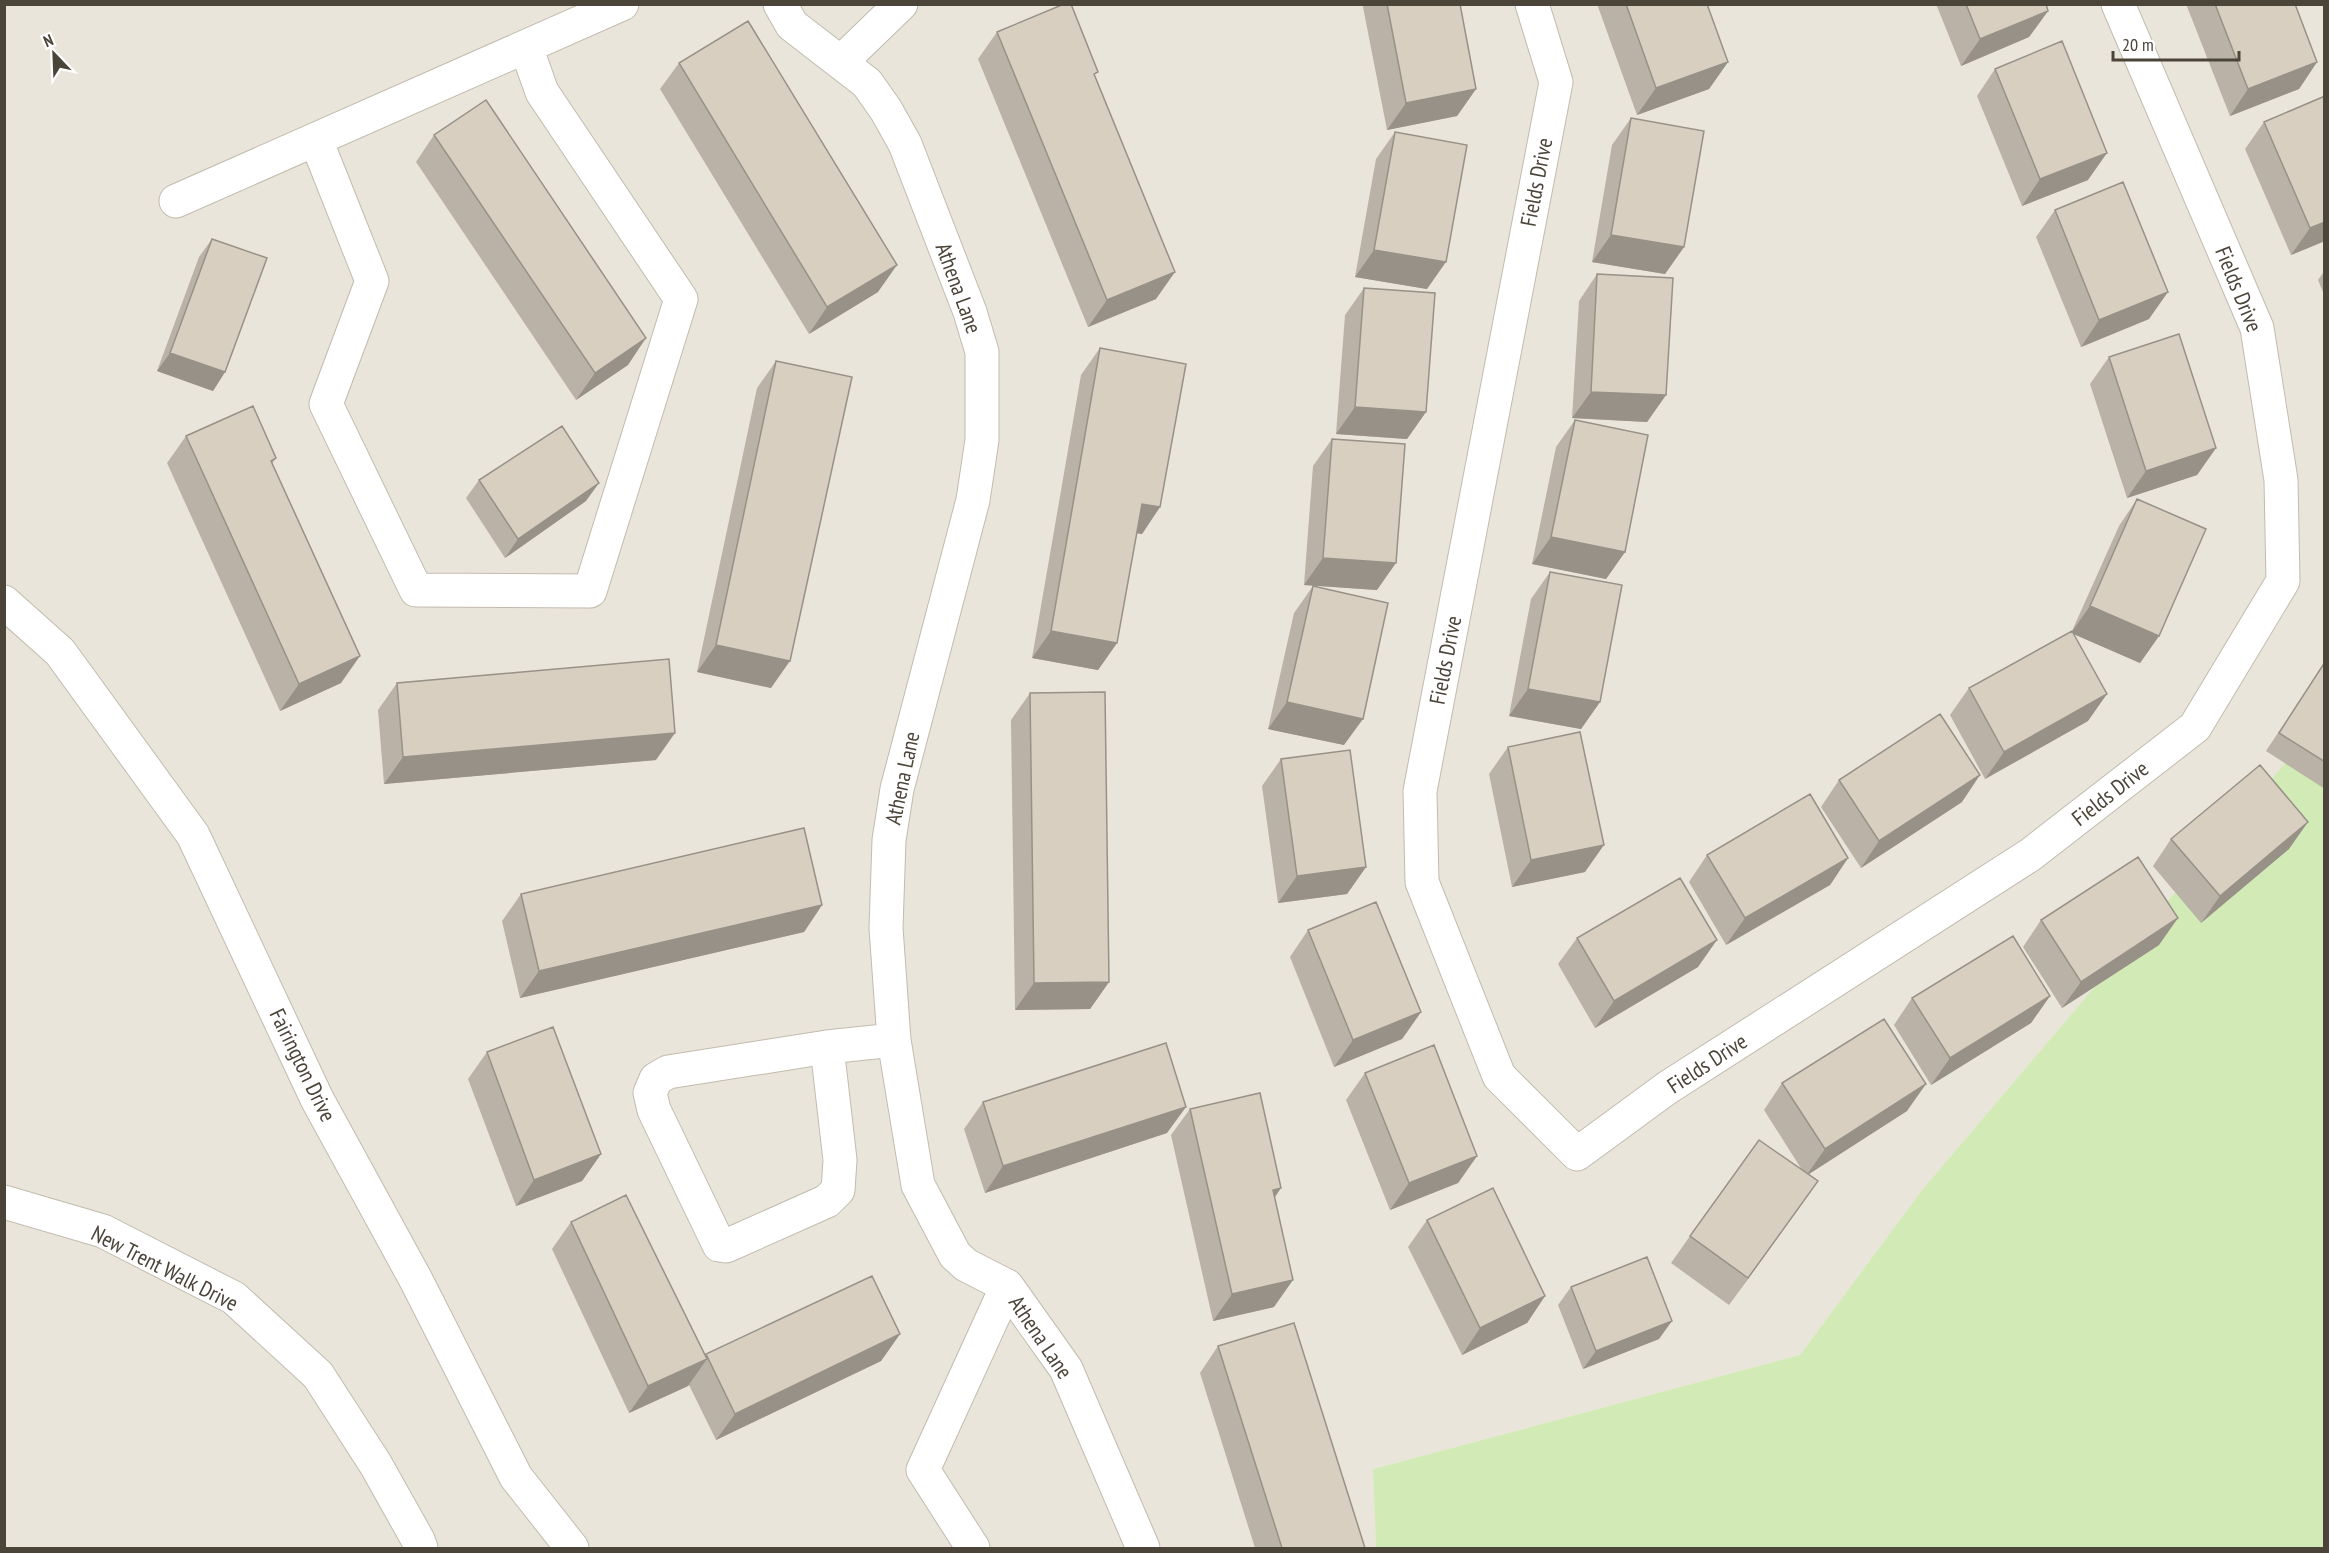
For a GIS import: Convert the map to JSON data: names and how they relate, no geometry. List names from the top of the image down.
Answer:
{
  "streets": {
    "street": [
      "Fields Drive",
      "Athena Lane",
      "Fairington Drive",
      "New Trent Walk Drive"
    ]
  },
  "scale_bar": "20 m",
  "north": "top left"
}
